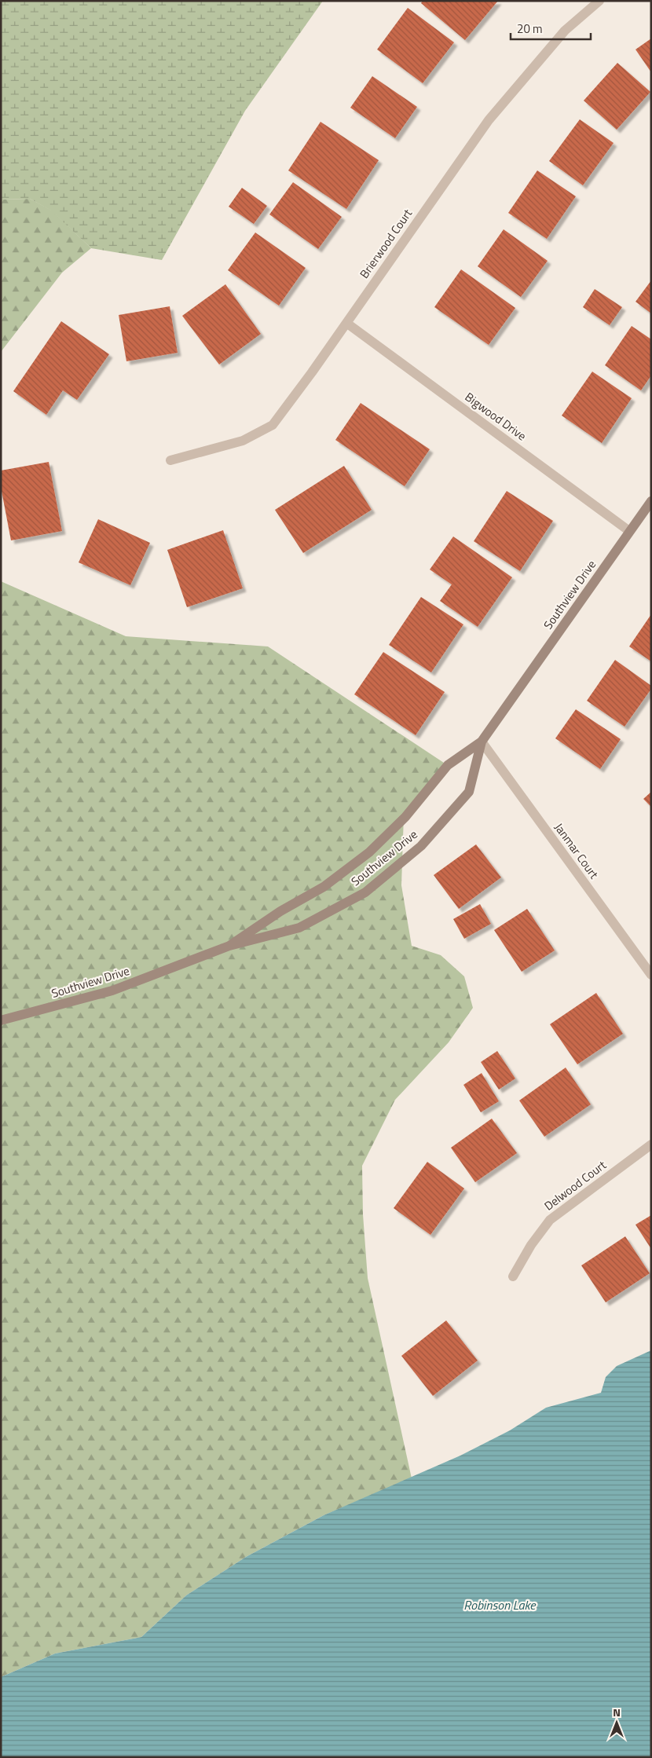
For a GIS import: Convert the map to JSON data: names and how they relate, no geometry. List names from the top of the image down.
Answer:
{
  "streets": {
    "street": [
      "Brierwood Court",
      "Bigwood Drive",
      "Southview Drive",
      "Janmar Court",
      "Delwood Court"
    ]
  },
  "crossings": [
    ["Brierwood Court", "Bigwood Drive"],
    ["Bigwood Drive", "Southview Drive"],
    ["Southview Drive", "Janmar Court"]
  ],
  "water": ["Robinson Lake"],
  "scale_bar": "20 m",
  "north": "top"
}
